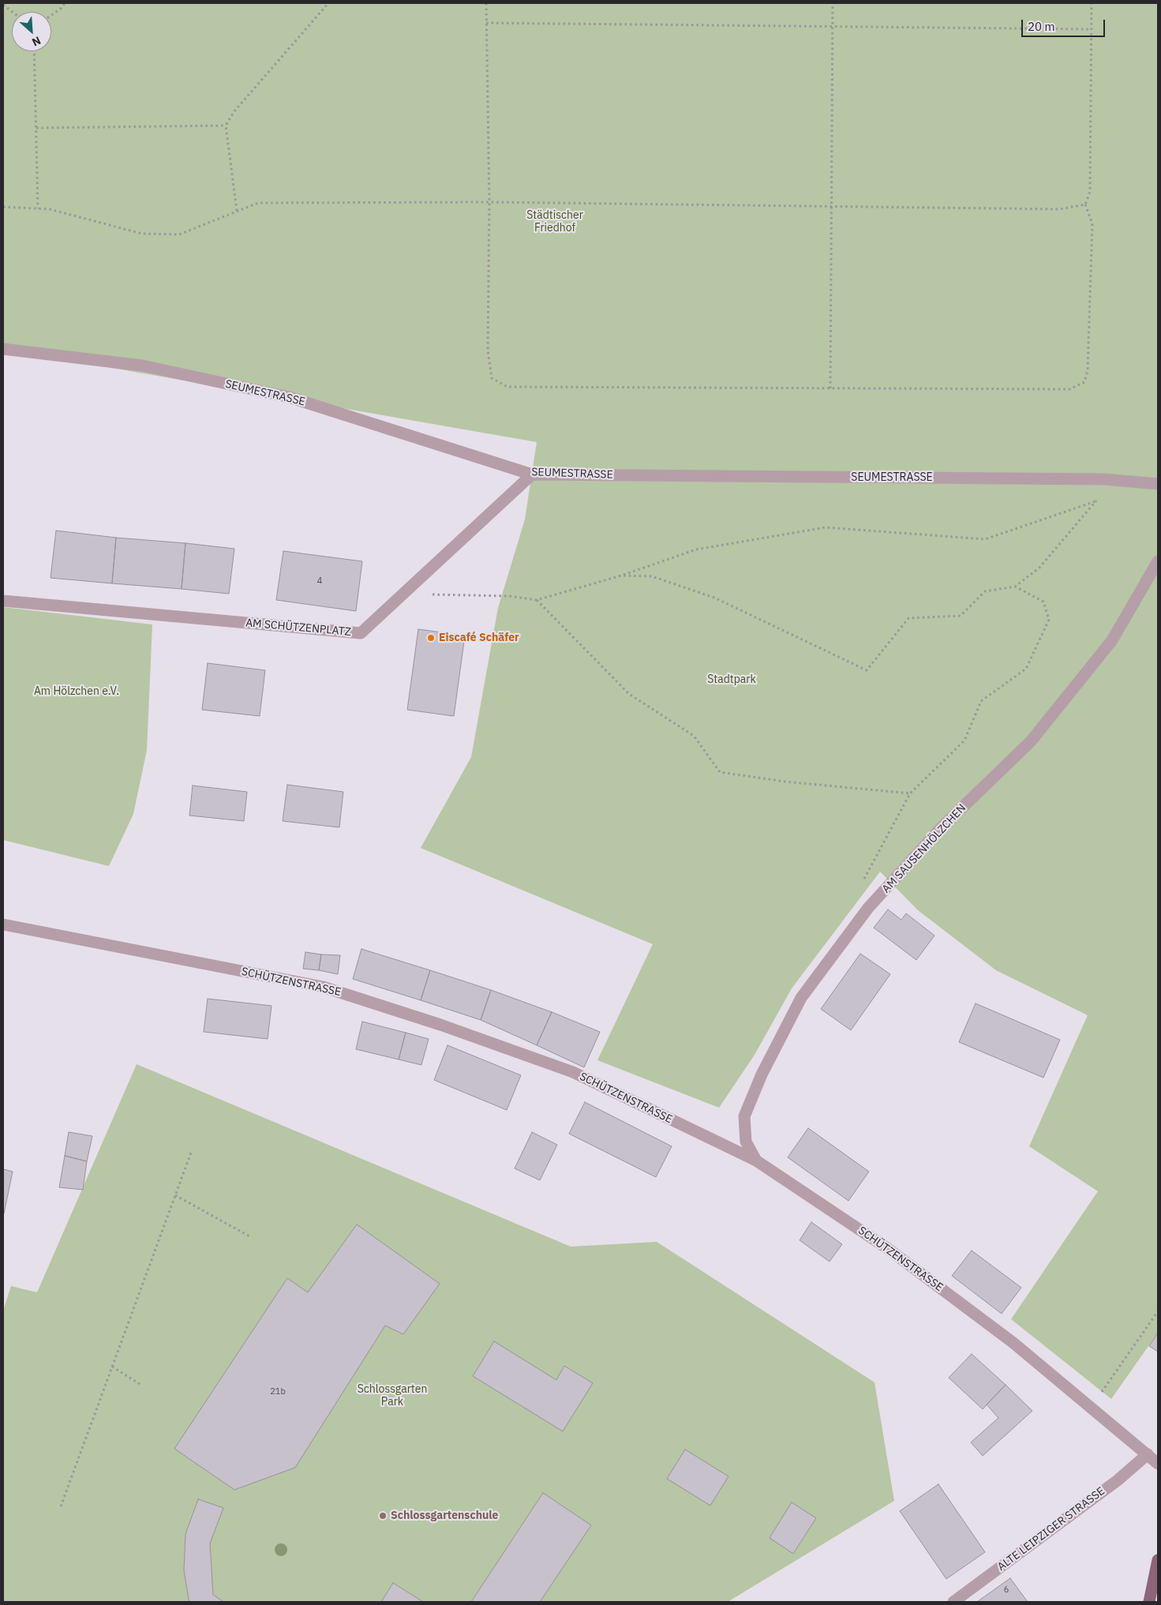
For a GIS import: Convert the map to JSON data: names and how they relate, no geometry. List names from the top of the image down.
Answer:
{
  "streets": {
    "street": [
      "SEUMESTRASSE",
      "AM SCHÜTZENPLATZ",
      "AM SAUSENHÖLZCHEN",
      "SCHÜTZENSTRASSE",
      "ALTE LEIPZIGER STRASSE"
    ]
  },
  "crossings": [
    ["SEUMESTRASSE", "AM SCHÜTZENPLATZ"],
    ["AM SAUSENHÖLZCHEN", "SCHÜTZENSTRASSE"],
    ["SCHÜTZENSTRASSE", "ALTE LEIPZIGER STRASSE"]
  ],
  "parks": [
    "Städtischer Friedhof",
    "Stadtpark",
    "Am Hölzchen e.V.",
    "Schlossgarten Park"
  ],
  "places": ["Eiscafé Schäfer", "Schlossgartenschule"],
  "house_numbers": ["4", "21b", "6"],
  "scale_bar": "20 m",
  "north": "bottom right"
}
